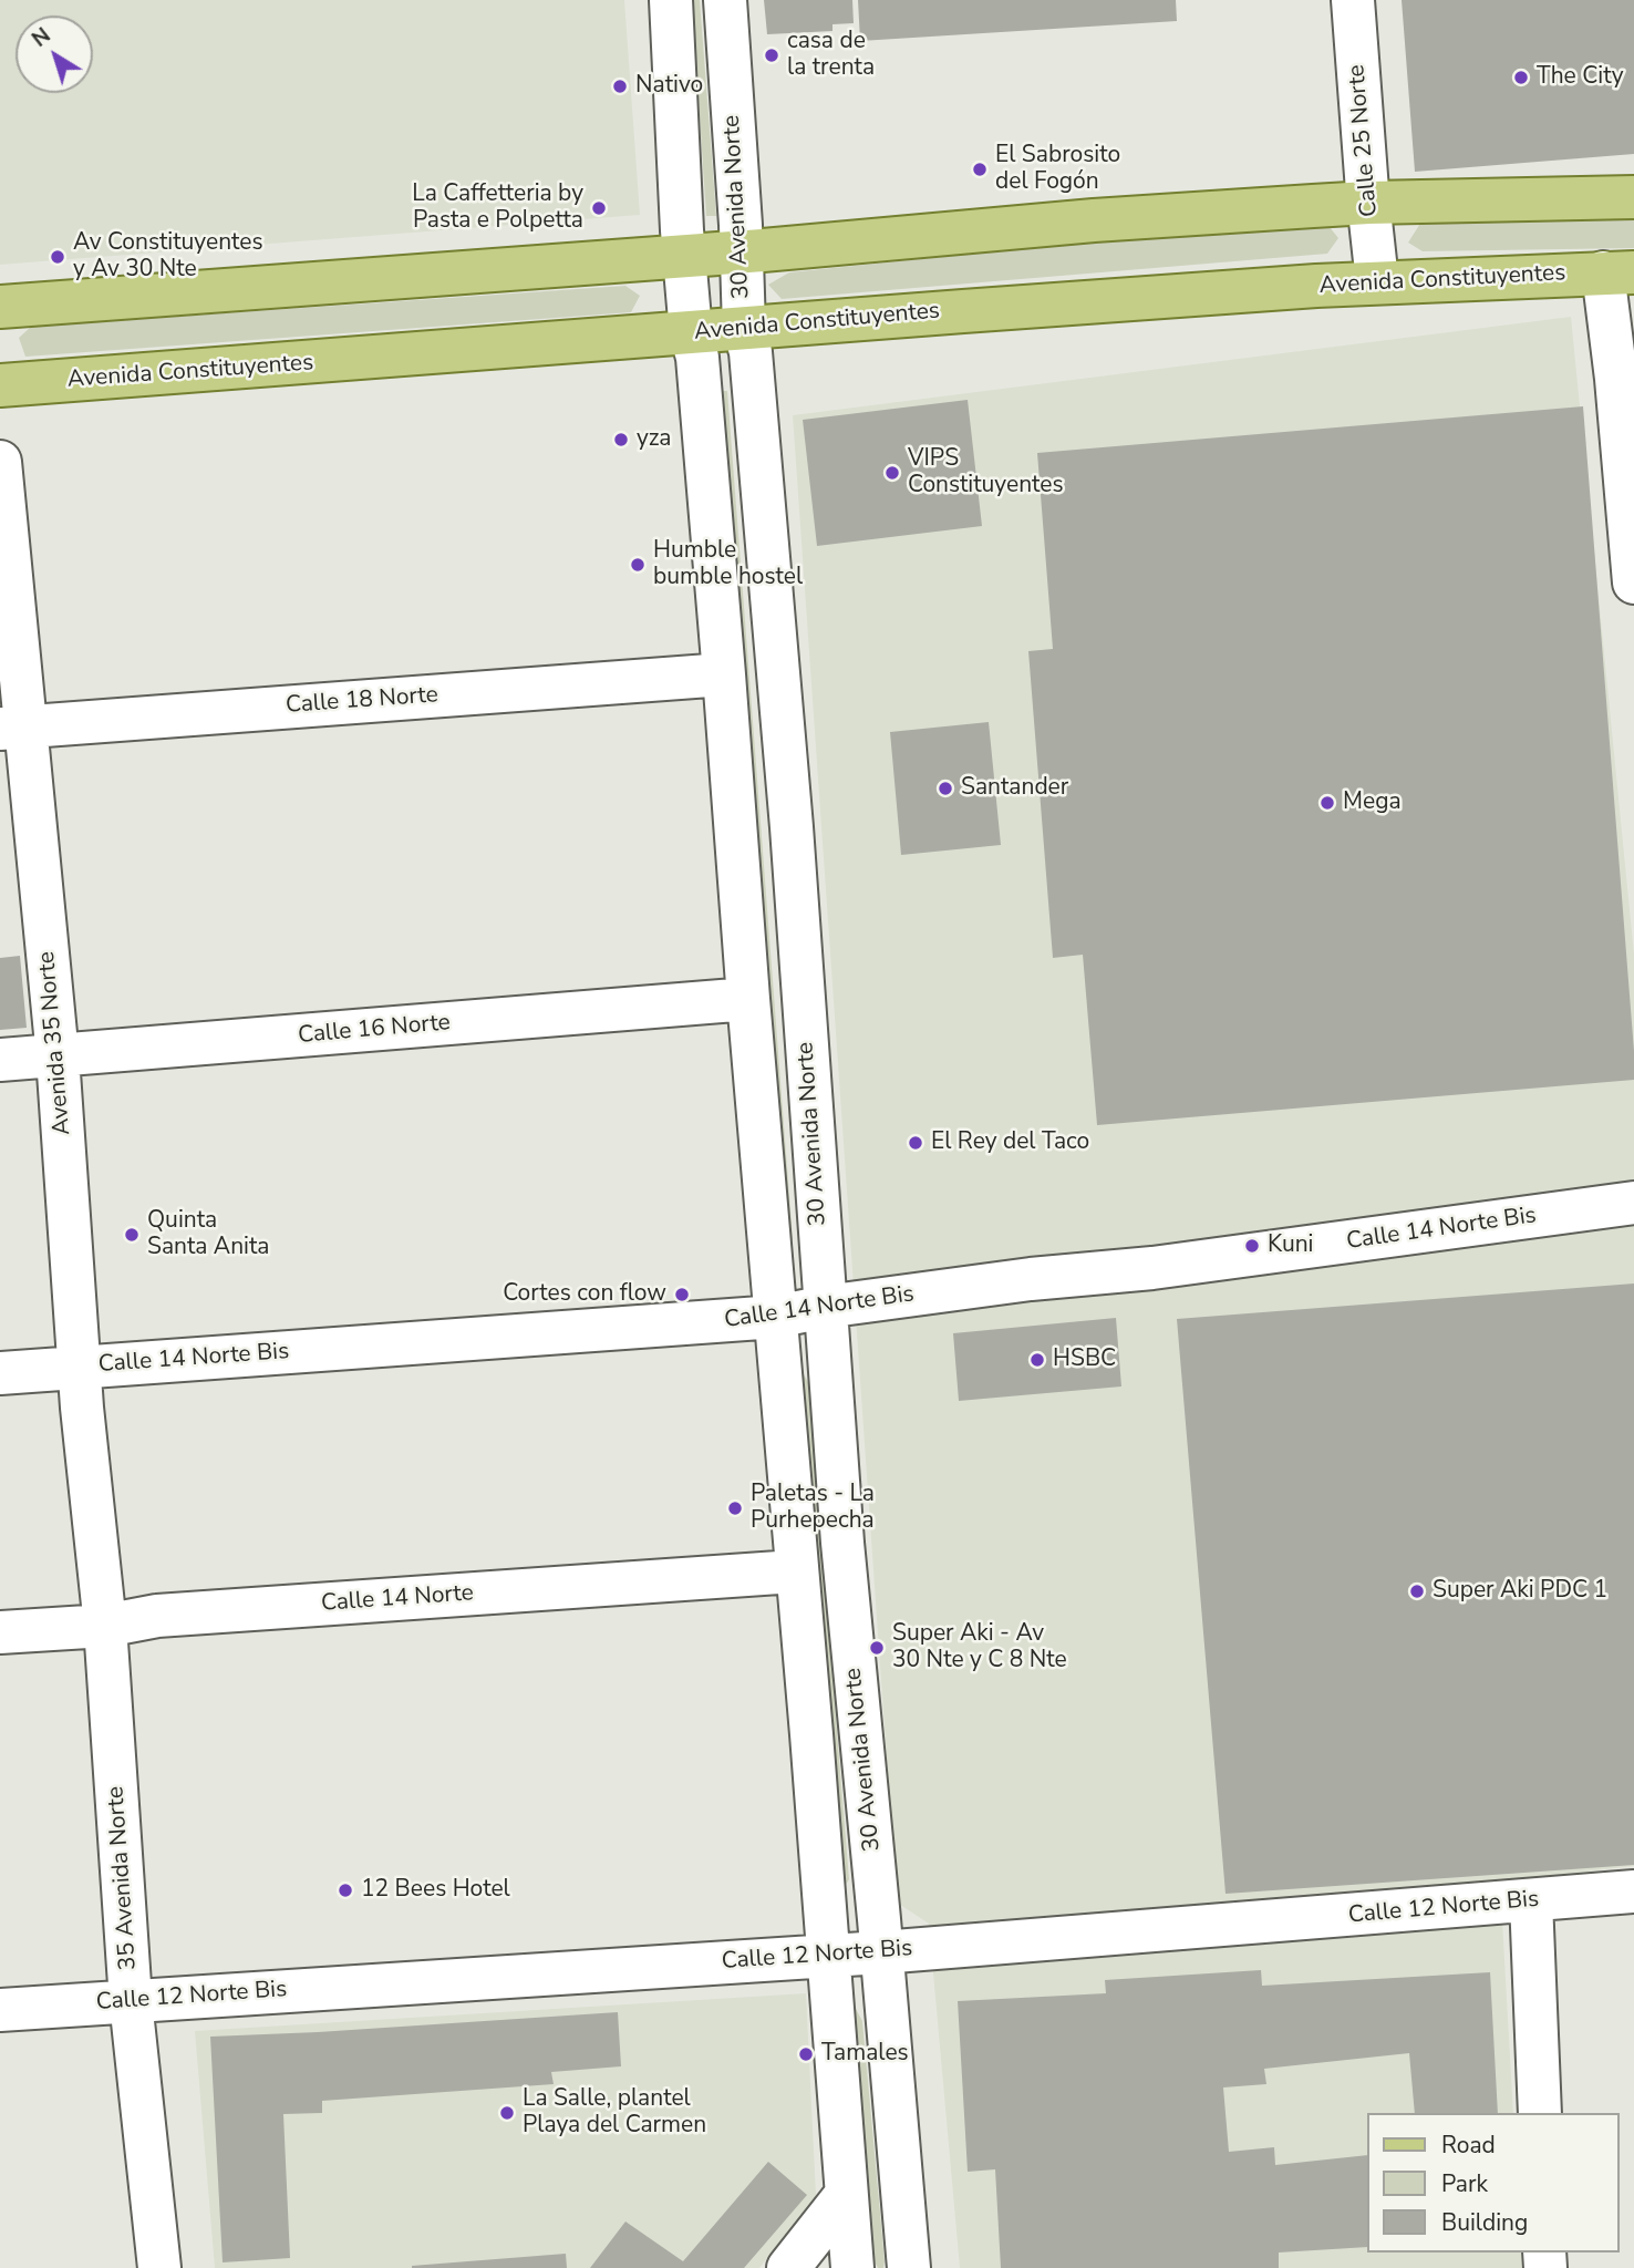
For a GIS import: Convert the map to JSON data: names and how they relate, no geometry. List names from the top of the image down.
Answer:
{
  "streets": {
    "main road": ["Avenida Constituyentes"],
    "street": [
      "Calle 25 Norte",
      "30 Avenida Norte",
      "Calle 18 Norte",
      "Calle 16 Norte",
      "Avenida 35 Norte",
      "Calle 14 Norte Bis",
      "Calle 14 Norte",
      "35 Avenida Norte",
      "Calle 12 Norte Bis"
    ]
  },
  "crossings": [
    ["Calle 25 Norte", "Avenida Constituyentes"],
    ["30 Avenida Norte", "Avenida Constituyentes"],
    ["30 Avenida Norte", "Calle 14 Norte Bis"],
    ["30 Avenida Norte", "Calle 12 Norte Bis"],
    ["Calle 18 Norte", "Avenida 35 Norte"],
    ["Calle 16 Norte", "Avenida 35 Norte"],
    ["Avenida 35 Norte", "Calle 14 Norte Bis"],
    ["Avenida 35 Norte", "Calle 14 Norte"],
    ["Avenida 35 Norte", "35 Avenida Norte"],
    ["Calle 14 Norte", "35 Avenida Norte"],
    ["35 Avenida Norte", "Calle 12 Norte Bis"]
  ],
  "places": [
    "casa de la trenta",
    "The City",
    "Nativo",
    "El Sabrosito del Fogón",
    "La Caffetteria by Pasta e Polpetta",
    "Av Constituyentes y Av 30 Nte",
    "yza",
    "VIPS Constituyentes",
    "Humble bumble hostel",
    "Santander",
    "Mega",
    "El Rey del Taco",
    "Quinta Santa Anita",
    "Kuni",
    "Cortes con flow",
    "HSBC",
    "Paletas - La Purhepecha",
    "Super Aki PDC 1",
    "Super Aki - Av 30 Nte y C 8 Nte",
    "12 Bees Hotel",
    "Tamales",
    "La Salle, plantel Playa del Carmen"
  ],
  "legend": ["Road", "Park", "Building"],
  "north": "top left"
}
